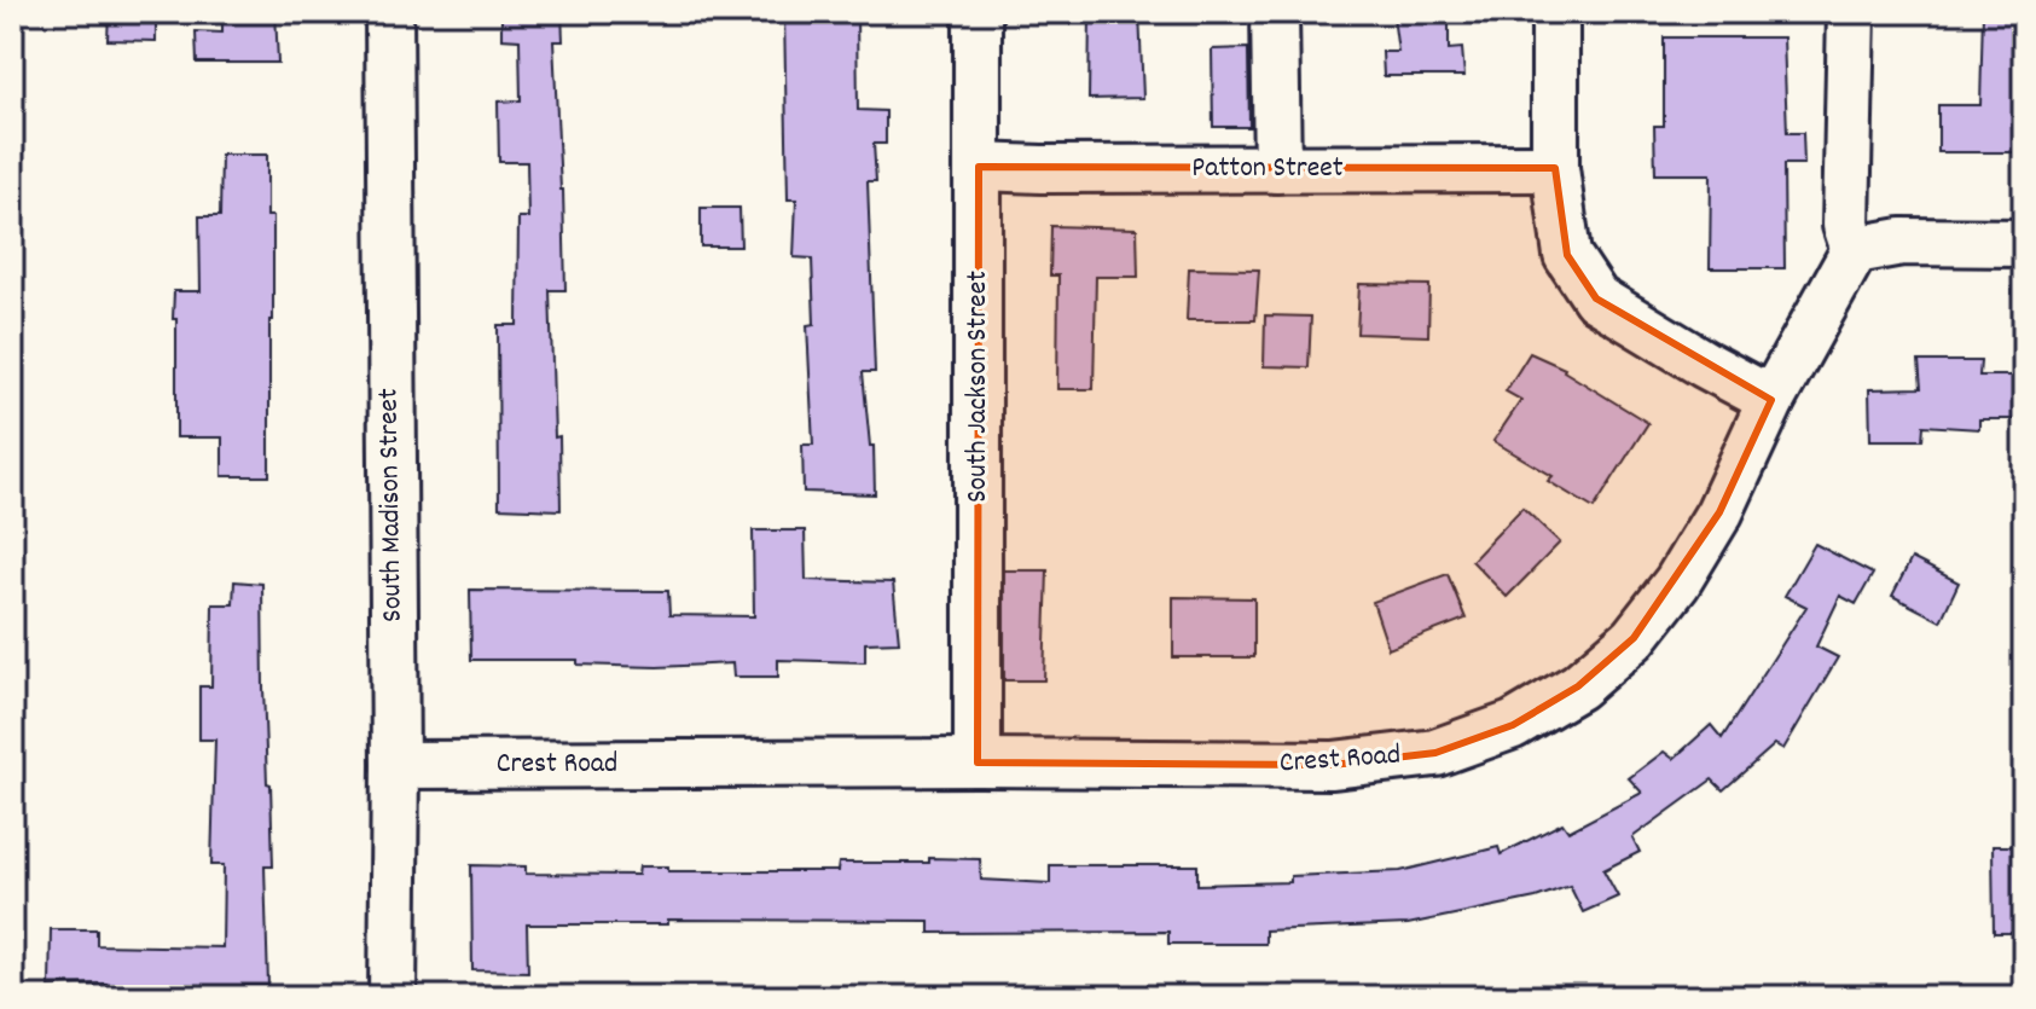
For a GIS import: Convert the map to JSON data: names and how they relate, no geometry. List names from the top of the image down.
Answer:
{
  "streets": {
    "street": [
      "Patton Street",
      "South Jackson Street",
      "South Madison Street",
      "Crest Road"
    ]
  },
  "crossings": [
    ["Patton Street", "South Jackson Street"],
    ["South Jackson Street", "Crest Road"],
    ["South Madison Street", "Crest Road"]
  ]
}
